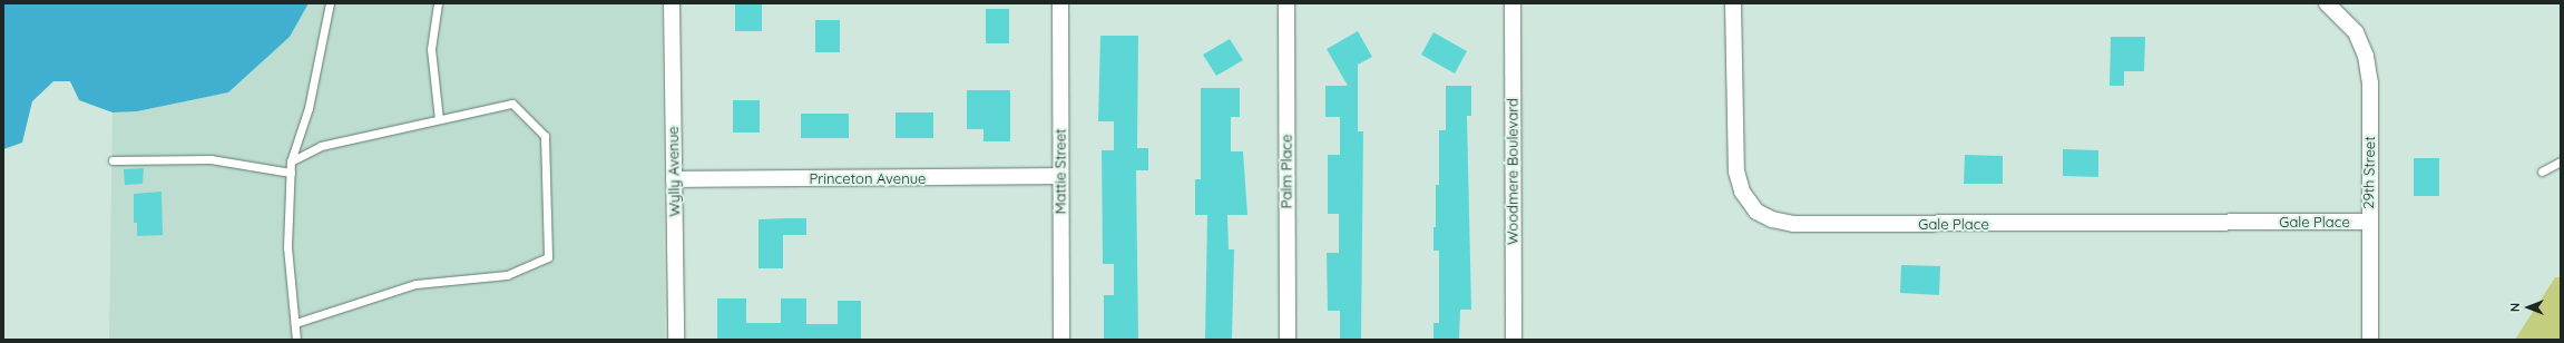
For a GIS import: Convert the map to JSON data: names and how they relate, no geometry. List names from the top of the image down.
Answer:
{
  "streets": {
    "street": [
      "Wylly Avenue",
      "Mattie Street",
      "Palm Place",
      "Woodmere Boulevard",
      "29th Street",
      "Princeton Avenue",
      "Gale Place"
    ]
  },
  "crossings": [
    ["Wylly Avenue", "Princeton Avenue"],
    ["Mattie Street", "Princeton Avenue"],
    ["29th Street", "Gale Place"]
  ],
  "north": "left"
}
